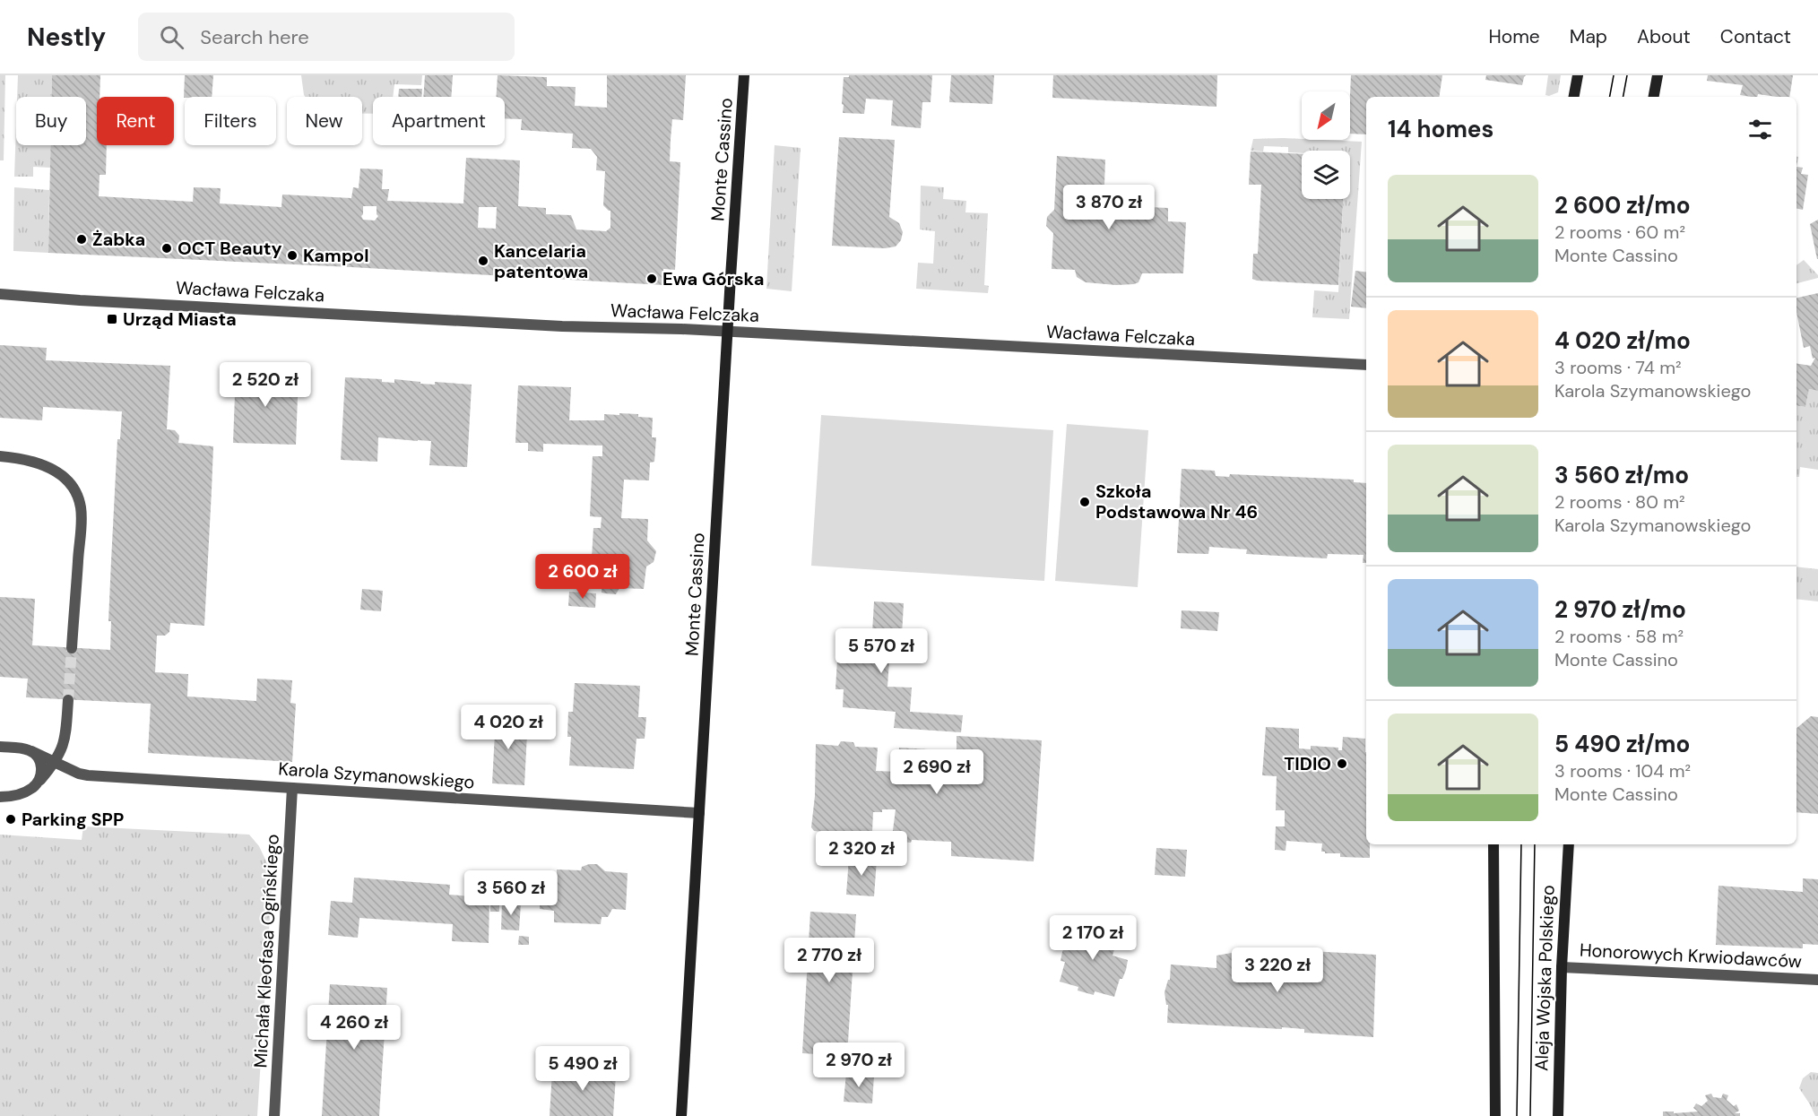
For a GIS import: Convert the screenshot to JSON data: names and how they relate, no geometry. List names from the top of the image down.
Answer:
{
  "streets": {
    "street": [
      "Monte Cassino",
      "Wacława Felczaka",
      "Karola Szymanowskiego",
      "Michała Kleofasa Ogińskiego",
      "Honorowych Krwiodawców",
      "Aleja Wojska Polskiego"
    ]
  },
  "crossings": [
    ["Monte Cassino", "Wacława Felczaka"],
    ["Monte Cassino", "Karola Szymanowskiego"],
    ["Karola Szymanowskiego", "Michała Kleofasa Ogińskiego"],
    ["Honorowych Krwiodawców", "Aleja Wojska Polskiego"]
  ],
  "places": {
    "other": [
      "Żabka",
      "OCT Beauty",
      "Kampol",
      "Kancelaria patentowa",
      "Ewa Górska",
      "Szkoła Podstawowa Nr 46",
      "TIDIO",
      "Parking SPP"
    ],
    "transit": ["Urząd Miasta"]
  },
  "north": "bottom left",
  "page": {
    "header": "Nestly",
    "search": "Search here",
    "nav": [
      "Home",
      "Map",
      "About",
      "Contact"
    ],
    "chip": [
      "Buy",
      "Rent",
      "Filters",
      "New",
      "Apartment"
    ],
    "heading": "14 homes",
    "list": [
      {
        "name": "2 600 zł/mo",
        "note": "2 rooms · 60 m² · Monte Cassino"
      },
      {
        "name": "4 020 zł/mo",
        "note": "3 rooms · 74 m² · Karola Szymanowskiego"
      },
      {
        "name": "3 560 zł/mo",
        "note": "2 rooms · 80 m² · Karola Szymanowskiego"
      },
      {
        "name": "2 970 zł/mo",
        "note": "2 rooms · 58 m² · Monte Cassino"
      },
      {
        "name": "5 490 zł/mo",
        "note": "3 rooms · 104 m² · Monte Cassino"
      }
    ],
    "price": [
      "3 870 zł",
      "2 520 zł",
      "2 600 zł",
      "5 570 zł",
      "4 020 zł",
      "2 690 zł",
      "2 320 zł",
      "3 560 zł",
      "2 170 zł",
      "2 770 zł",
      "3 220 zł",
      "4 260 zł",
      "2 970 zł",
      "5 490 zł"
    ]
  }
}
